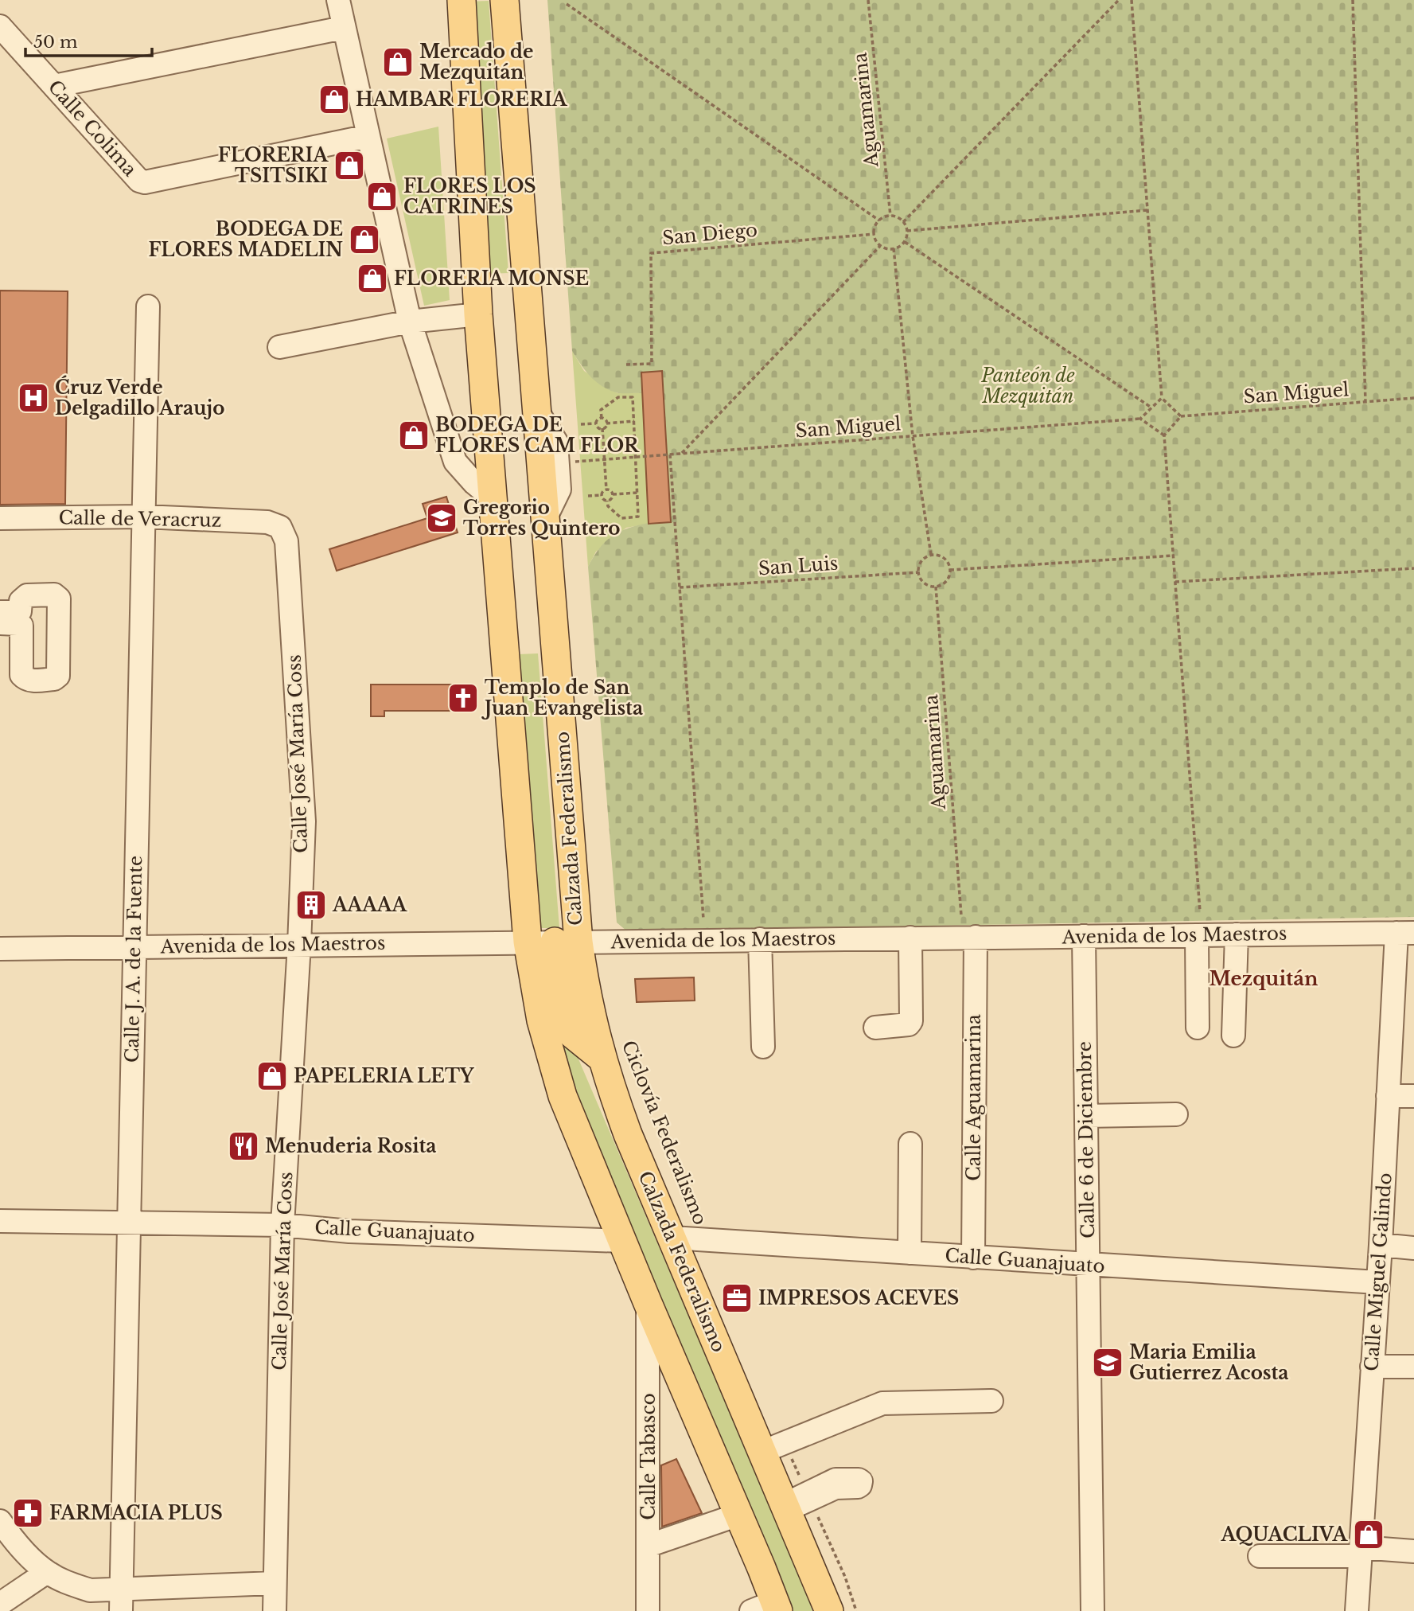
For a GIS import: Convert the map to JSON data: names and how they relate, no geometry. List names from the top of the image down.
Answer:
{
  "streets": {
    "main road": ["Calzada Federalismo"],
    "street": [
      "Calle Colima",
      "Calle de Veracruz",
      "Calle José María Coss",
      "Avenida de los Maestros",
      "Calle J. A. de la Fuente",
      "Calle Aguamarina",
      "Calle 6 de Diciembre",
      "Calle Guanajuato",
      "Calle Miguel Galindo",
      "Calle Tabasco"
    ],
    "path": [
      "Aguamarina",
      "San Diego",
      "San Miguel",
      "San Luis"
    ]
  },
  "crossings": [
    ["Aguamarina", "San Diego"],
    ["Aguamarina", "San Luis"],
    ["Calle de Veracruz", "Calle José María Coss"],
    ["Calle de Veracruz", "Calle J. A. de la Fuente"],
    ["Calle José María Coss", "Avenida de los Maestros"],
    ["Calle José María Coss", "Calle Guanajuato"],
    ["Calzada Federalismo", "Avenida de los Maestros"],
    ["Calzada Federalismo", "Calle Guanajuato"],
    ["Calzada Federalismo", "Calle Tabasco"],
    ["Avenida de los Maestros", "Calle J. A. de la Fuente"],
    ["Avenida de los Maestros", "Calle Aguamarina"],
    ["Avenida de los Maestros", "Calle 6 de Diciembre"],
    ["Avenida de los Maestros", "Calle Miguel Galindo"],
    ["Calle J. A. de la Fuente", "Calle Guanajuato"],
    ["Calle Aguamarina", "Calle Guanajuato"],
    ["Calle 6 de Diciembre", "Calle Guanajuato"],
    ["Calle Guanajuato", "Calle Miguel Galindo"]
  ],
  "districts": ["Mezquitán"],
  "parks": ["Panteón de Mezquitán"],
  "places": {
    "shop": [
      "Mercado de Mezquitán",
      "HAMBAR FLORERIA",
      "FLORERIA TSITSIKI",
      "FLORES LOS CATRINES",
      "BODEGA DE FLORES MADELIN",
      "FLORERIA MONSE",
      "BODEGA DE FLORES CAM FLOR",
      "PAPELERIA LETY",
      "AQUACLIVA"
    ],
    "hospital": ["Ćruz Verde Delgadillo Araujo"],
    "school or university": ["Gregorio Torres Quintero", "Maria Emilia Gutierrez Acosta"],
    "church": ["Templo de San Juan Evangelista"],
    "building": ["AAAAA"],
    "restaurant": ["Menuderia Rosita"],
    "office": ["IMPRESOS ACEVES"],
    "pharmacy": ["FARMACIA PLUS"]
  },
  "scale_bar": "50 m"
}
